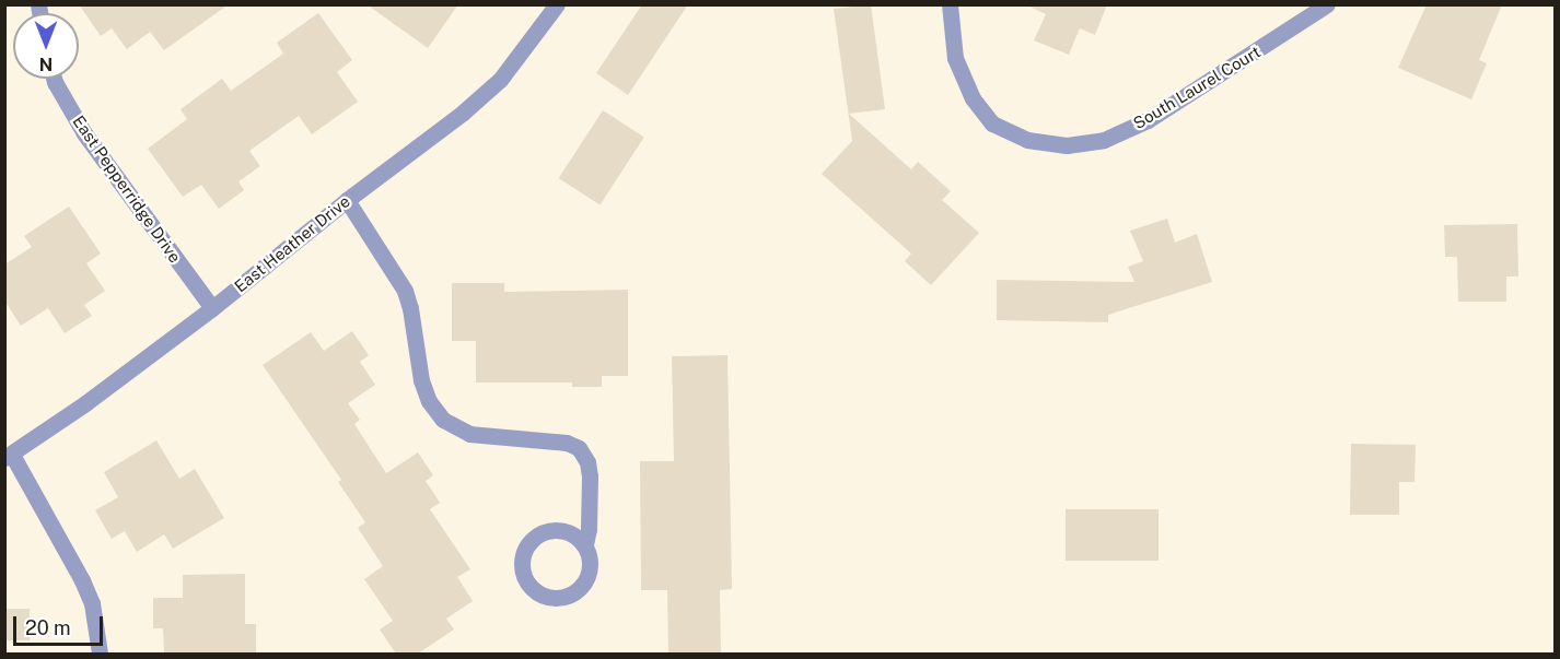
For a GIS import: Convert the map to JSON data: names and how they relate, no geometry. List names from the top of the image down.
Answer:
{
  "streets": {
    "street": ["South Laurel Court", "East Pepperridge Drive", "East Heather Drive"]
  },
  "crossings": [
    ["East Pepperridge Drive", "East Heather Drive"]
  ],
  "scale_bar": "20 m",
  "north": "bottom"
}
